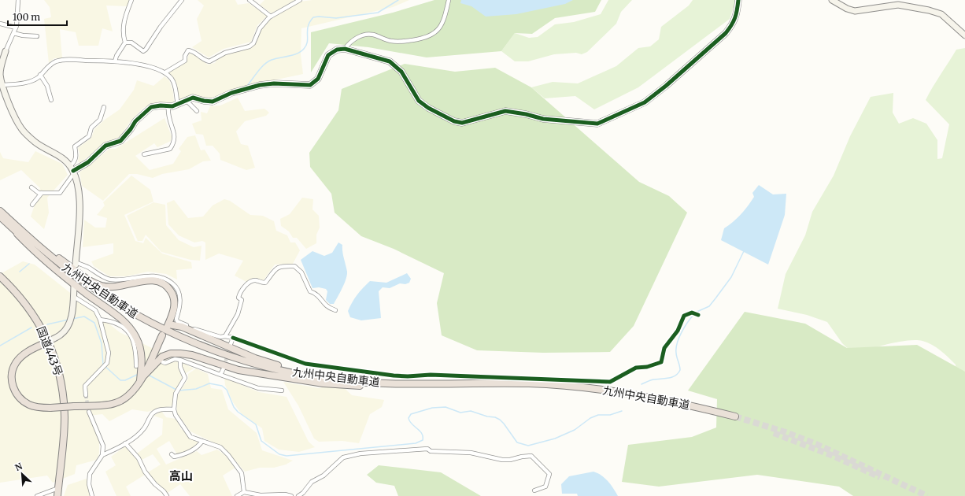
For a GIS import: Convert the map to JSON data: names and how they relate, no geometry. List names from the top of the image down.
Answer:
{
  "streets": {
    "highway": ["九州中央自動車道", "国道443号"]
  },
  "districts": ["高山"],
  "scale_bar": "100 m",
  "north": "top left"
}
